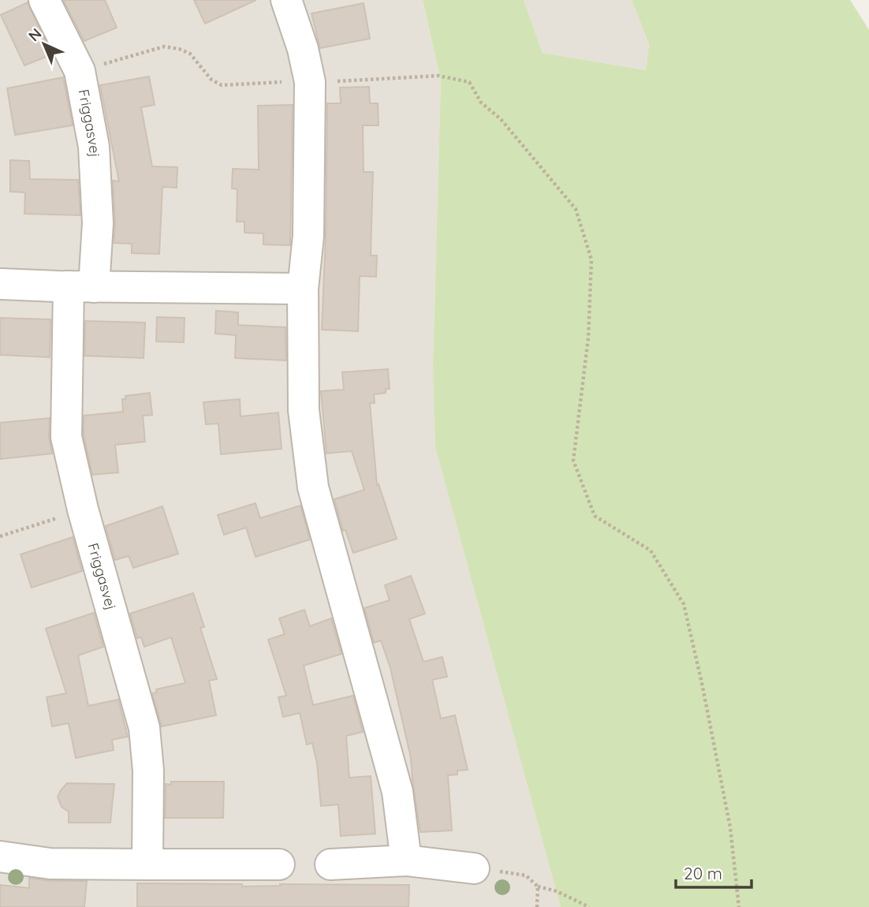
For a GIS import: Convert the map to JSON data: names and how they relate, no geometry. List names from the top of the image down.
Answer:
{
  "streets": {
    "street": ["Friggasvej"]
  },
  "scale_bar": "20 m",
  "north": "top left"
}
